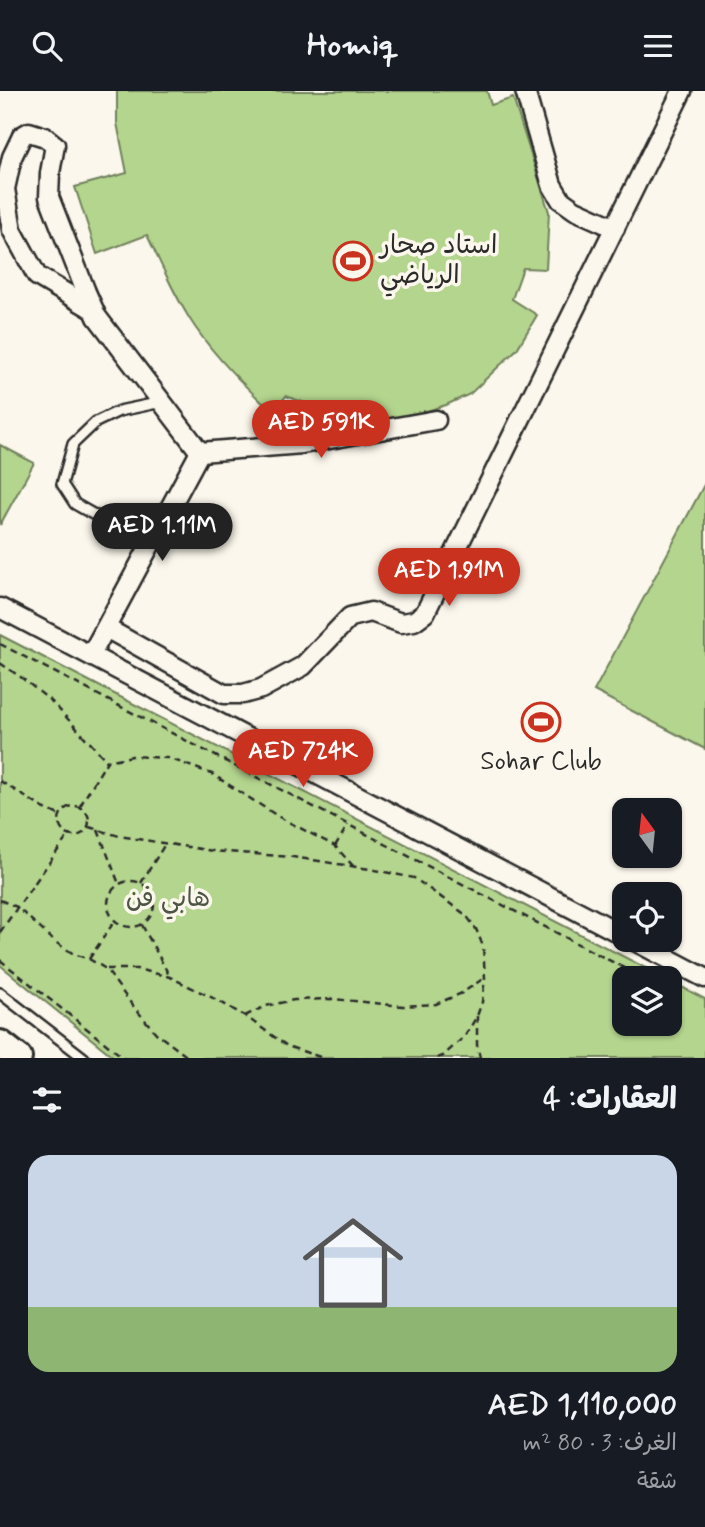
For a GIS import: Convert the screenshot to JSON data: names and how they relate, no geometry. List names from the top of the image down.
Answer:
{
  "parks": ["هابي فن"],
  "places": {
    "sports": ["استاد صحار الرياضي", "Sohar Club"]
  },
  "north": "top",
  "page": {
    "header": "Homiq",
    "price": [
      "AED 591K",
      "AED 1.11M",
      "AED 1.91M",
      "AED 724K"
    ],
    "heading": "العقارات: 4",
    "list": [
      {
        "name": "AED 1,110,000",
        "note": "الغرف: 3 · 80 m² · شقة"
      }
    ]
  }
}
